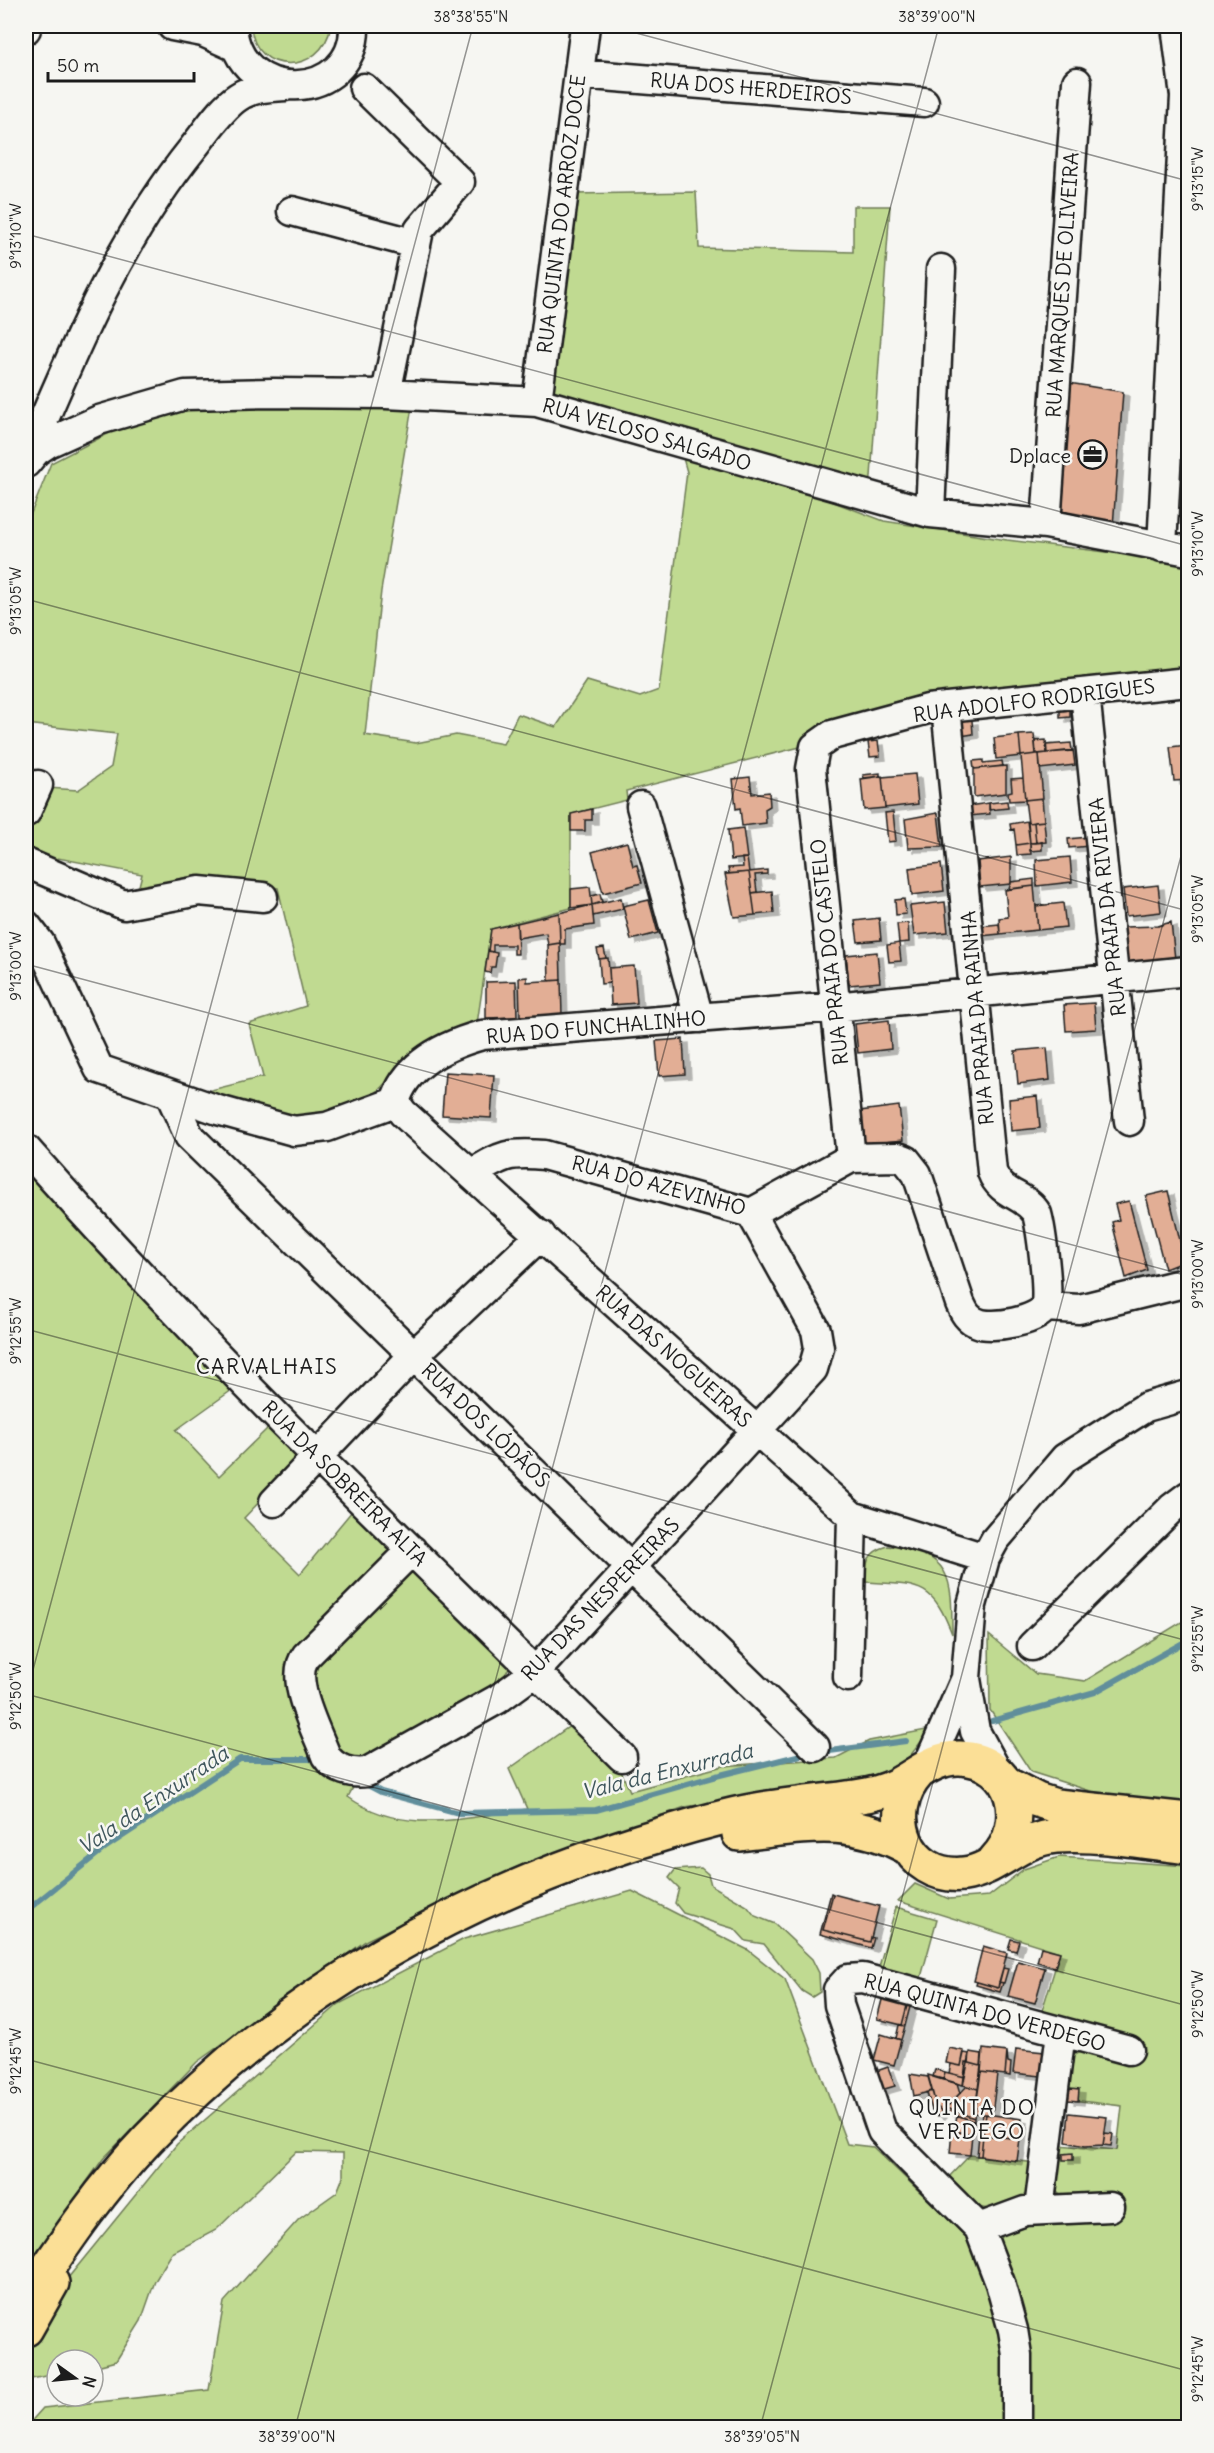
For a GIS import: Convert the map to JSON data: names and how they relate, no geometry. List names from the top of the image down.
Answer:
{
  "streets": {
    "street": [
      "RUA DOS HERDEIROS",
      "RUA QUINTA DO ARROZ DOCE",
      "RUA MARQUES DE OLIVEIRA",
      "RUA VELOSO SALGADO",
      "RUA ADOLFO RODRIGUES",
      "RUA PRAIA DA RIVIERA",
      "RUA PRAIA DO CASTELO",
      "RUA PRAIA DA RAINHA",
      "RUA DO FUNCHALINHO",
      "RUA DO AZEVINHO",
      "RUA DAS NOGUEIRAS",
      "RUA DOS LÓDÃOS",
      "RUA DA SOBREIRA ALTA",
      "RUA DAS NESPEREIRAS",
      "RUA QUINTA DO VERDEGO"
    ]
  },
  "crossings": [
    ["RUA DOS HERDEIROS", "RUA QUINTA DO ARROZ DOCE"],
    ["RUA QUINTA DO ARROZ DOCE", "RUA VELOSO SALGADO"],
    ["RUA MARQUES DE OLIVEIRA", "RUA VELOSO SALGADO"],
    ["RUA ADOLFO RODRIGUES", "RUA PRAIA DA RIVIERA"],
    ["RUA ADOLFO RODRIGUES", "RUA PRAIA DO CASTELO"],
    ["RUA ADOLFO RODRIGUES", "RUA PRAIA DA RAINHA"],
    ["RUA PRAIA DA RIVIERA", "RUA DO FUNCHALINHO"],
    ["RUA PRAIA DO CASTELO", "RUA DO FUNCHALINHO"],
    ["RUA PRAIA DO CASTELO", "RUA DO AZEVINHO"],
    ["RUA PRAIA DA RAINHA", "RUA DO FUNCHALINHO"],
    ["RUA PRAIA DA RAINHA", "RUA DO AZEVINHO"],
    ["RUA DO FUNCHALINHO", "RUA DAS NOGUEIRAS"],
    ["RUA DO AZEVINHO", "RUA DAS NOGUEIRAS"],
    ["RUA DO AZEVINHO", "RUA DAS NESPEREIRAS"],
    ["RUA DAS NOGUEIRAS", "RUA DAS NESPEREIRAS"],
    ["RUA DOS LÓDÃOS", "RUA DAS NESPEREIRAS"],
    ["RUA DA SOBREIRA ALTA", "RUA DAS NESPEREIRAS"]
  ],
  "districts": ["CARVALHAIS", "QUINTA DO VERDEGO"],
  "water": ["Vala da Enxurrada"],
  "places": {
    "office": ["Dplace"]
  },
  "scale_bar": "50 m",
  "north": "right",
  "coordinates": [
    "38°38'55\"N",
    "38°39'00\"N",
    "9°13'15\"W",
    "9°13'10\"W",
    "9°13'05\"W",
    "9°13'00\"W",
    "9°12'55\"W",
    "9°12'50\"W",
    "9°12'45\"W",
    "38°39'05\"N"
  ]
}
